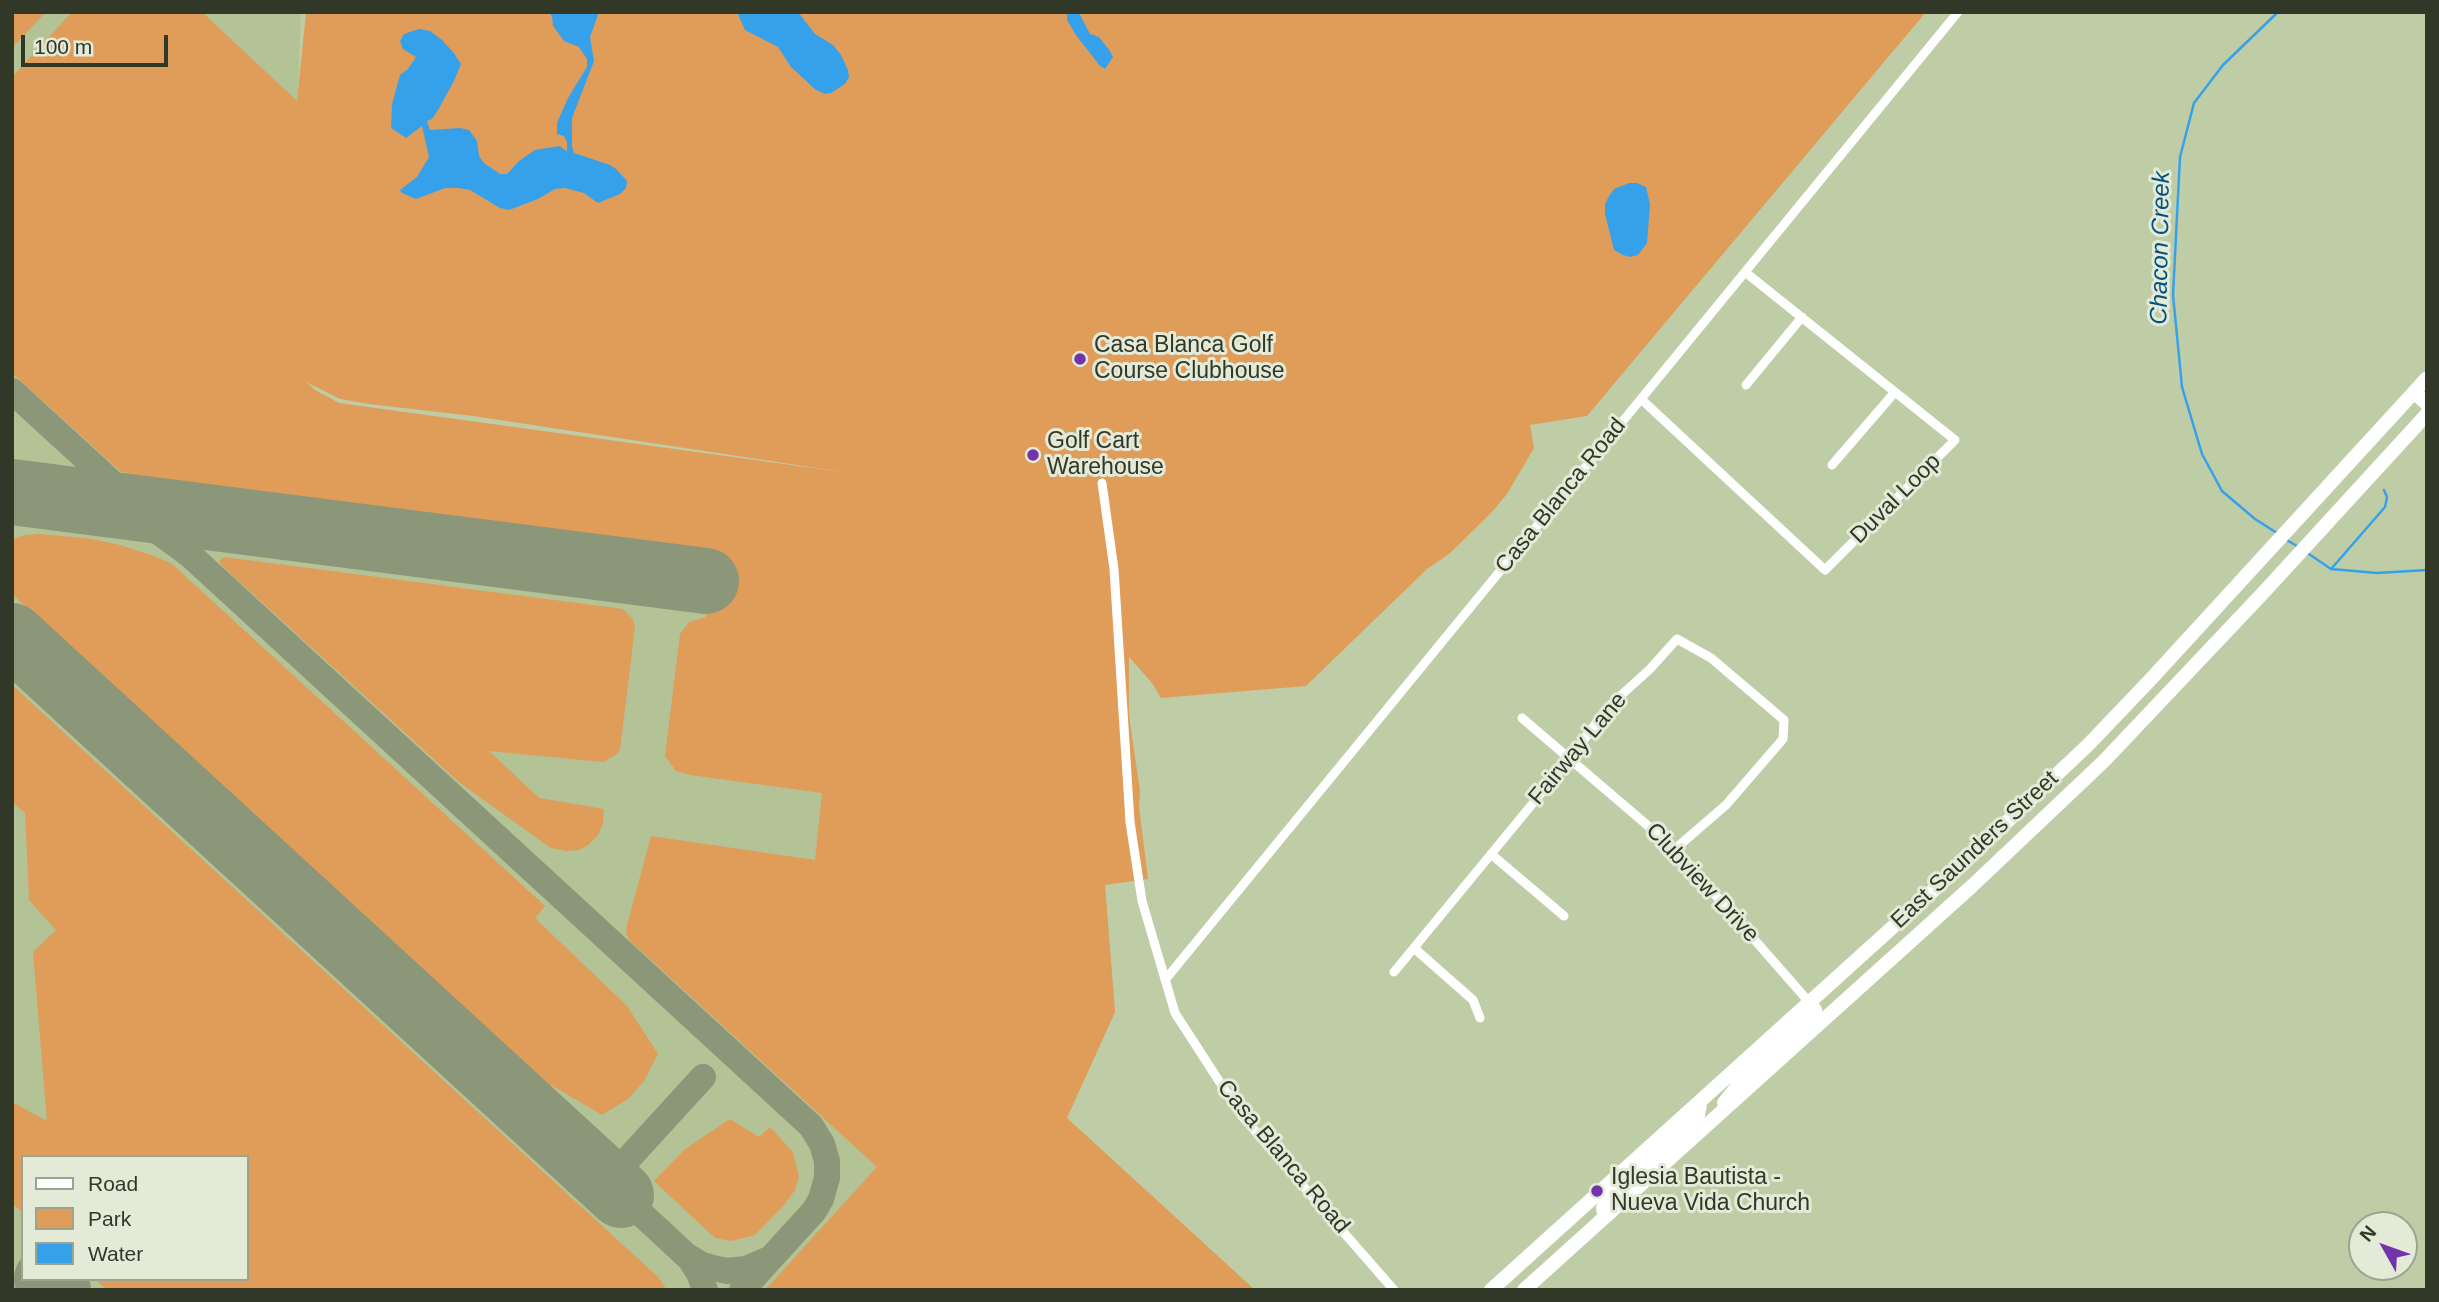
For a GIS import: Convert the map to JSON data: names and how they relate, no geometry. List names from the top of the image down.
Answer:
{
  "streets": {
    "main road": ["East Saunders Street"],
    "street": [
      "Casa Blanca Road",
      "Duval Loop",
      "Fairway Lane",
      "Clubview Drive"
    ]
  },
  "crossings": [
    ["Casa Blanca Road", "Duval Loop"],
    ["Fairway Lane", "Clubview Drive"],
    ["East Saunders Street", "Clubview Drive"]
  ],
  "water": ["Chacon Creek"],
  "places": ["Casa Blanca Golf Course Clubhouse", "Golf Cart Warehouse", "Iglesia Bautista - Nueva Vida Church"],
  "legend": ["Road", "Park", "Water"],
  "scale_bar": "100 m",
  "north": "top left"
}
